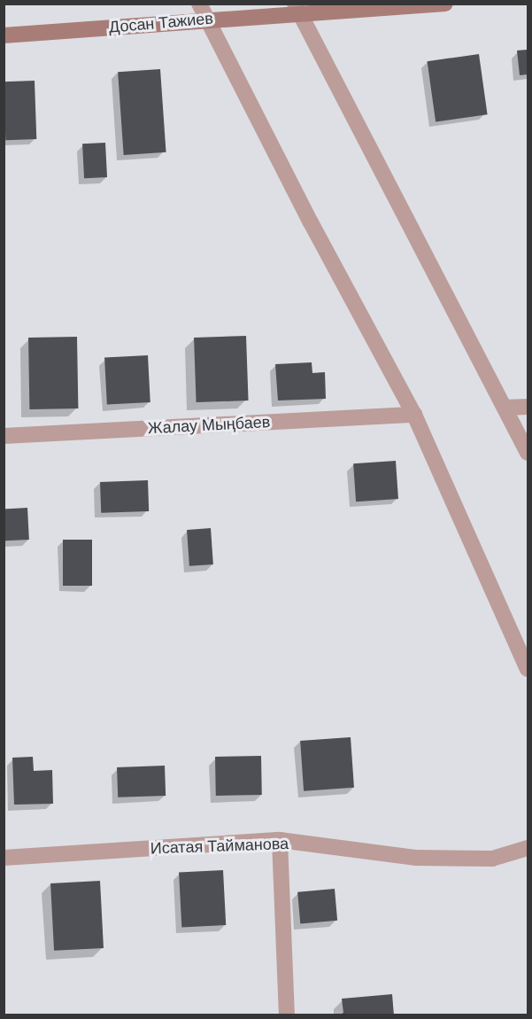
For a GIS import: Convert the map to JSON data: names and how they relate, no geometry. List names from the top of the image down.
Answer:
{
  "streets": {
    "street": ["Досан Тажиев", "Жалау Мыңбаев", "Исатая Тайманова"]
  }
}
